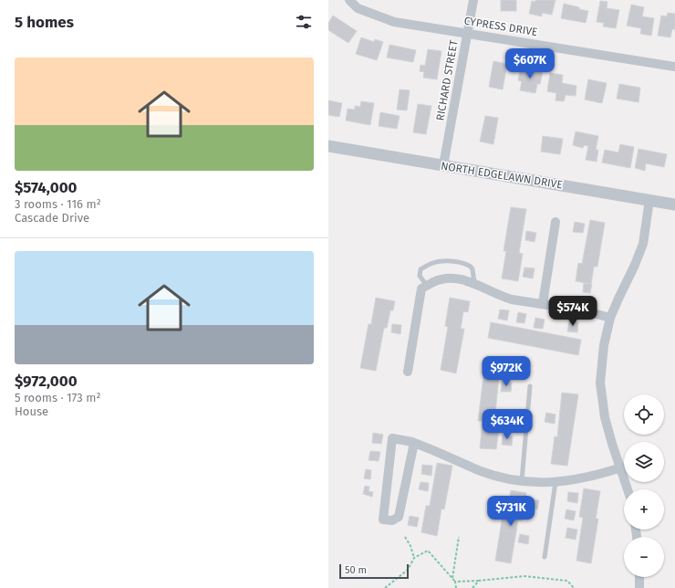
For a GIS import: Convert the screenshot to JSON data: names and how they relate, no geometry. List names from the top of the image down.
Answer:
{
  "streets": {
    "street": ["CYPRESS DRIVE", "RICHARD STREET", "NORTH EDGELAWN DRIVE"]
  },
  "crossings": [
    ["CYPRESS DRIVE", "RICHARD STREET"],
    ["RICHARD STREET", "NORTH EDGELAWN DRIVE"]
  ],
  "scale_bar": "50 m",
  "page": {
    "heading": "5 homes",
    "list": [
      {
        "name": "$574,000",
        "note": "3 rooms · 116 m² · Cascade Drive"
      },
      {
        "name": "$972,000",
        "note": "5 rooms · 173 m² · House"
      }
    ],
    "price": [
      "$607K",
      "$574K",
      "$972K",
      "$634K",
      "$731K"
    ],
    "map_buttons": ["+", "−"],
    "scale": "50 m"
  }
}
